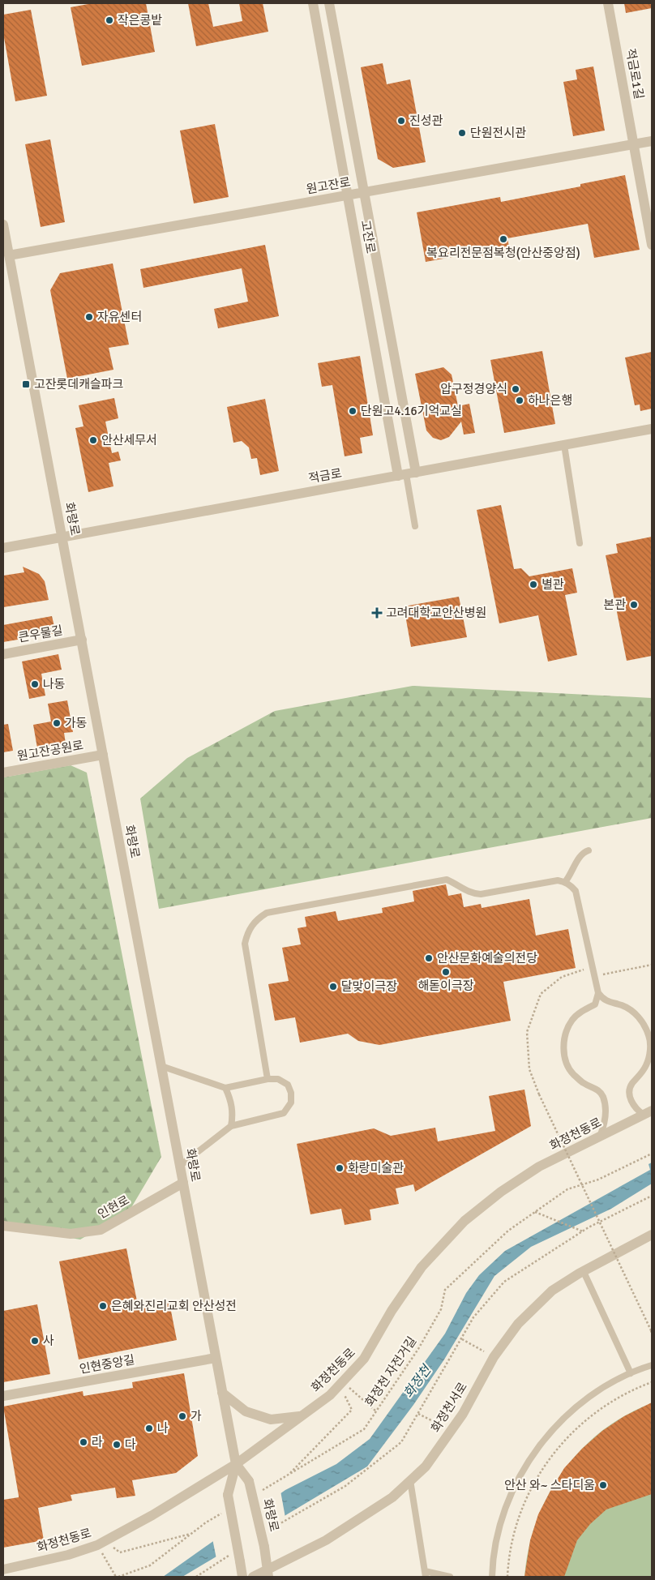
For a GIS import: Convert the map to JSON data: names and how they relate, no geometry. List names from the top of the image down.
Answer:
{
  "streets": {
    "street": [
      "적금로1길",
      "원고잔로",
      "고잔로",
      "적금로",
      "화랑로",
      "큰우물길",
      "원고잔공원로",
      "화정천동로",
      "인현로",
      "인현중앙길",
      "화정천서로"
    ],
    "path": ["화정천 자전거길"]
  },
  "crossings": [
    ["적금로1길", "원고잔로"],
    ["원고잔로", "고잔로"],
    ["원고잔로", "화랑로"],
    ["고잔로", "적금로"],
    ["적금로", "화랑로"],
    ["화랑로", "큰우물길"],
    ["화랑로", "원고잔공원로"],
    ["화랑로", "화정천동로"],
    ["화랑로", "인현로"],
    ["화랑로", "인현중앙길"],
    ["화랑로", "화정천서로"]
  ],
  "water": ["화정천"],
  "places": {
    "other": [
      "작은콩밭",
      "진성관",
      "단원전시관",
      "복요리전문점복청(안산중앙점)",
      "자유센터",
      "압구정경양식",
      "하나은행",
      "단원고4.16기억교실",
      "안산세무서",
      "별관",
      "본관",
      "나동",
      "가동",
      "안산문화예술의전당",
      "해돋이극장",
      "달맞이극장",
      "화랑미술관",
      "은혜와진리교회 안산성전",
      "사",
      "가",
      "나",
      "라",
      "다",
      "안산 와~ 스타디움"
    ],
    "transit": ["고잔롯데캐슬파크"],
    "health": ["고려대학교안산병원"]
  }
}
